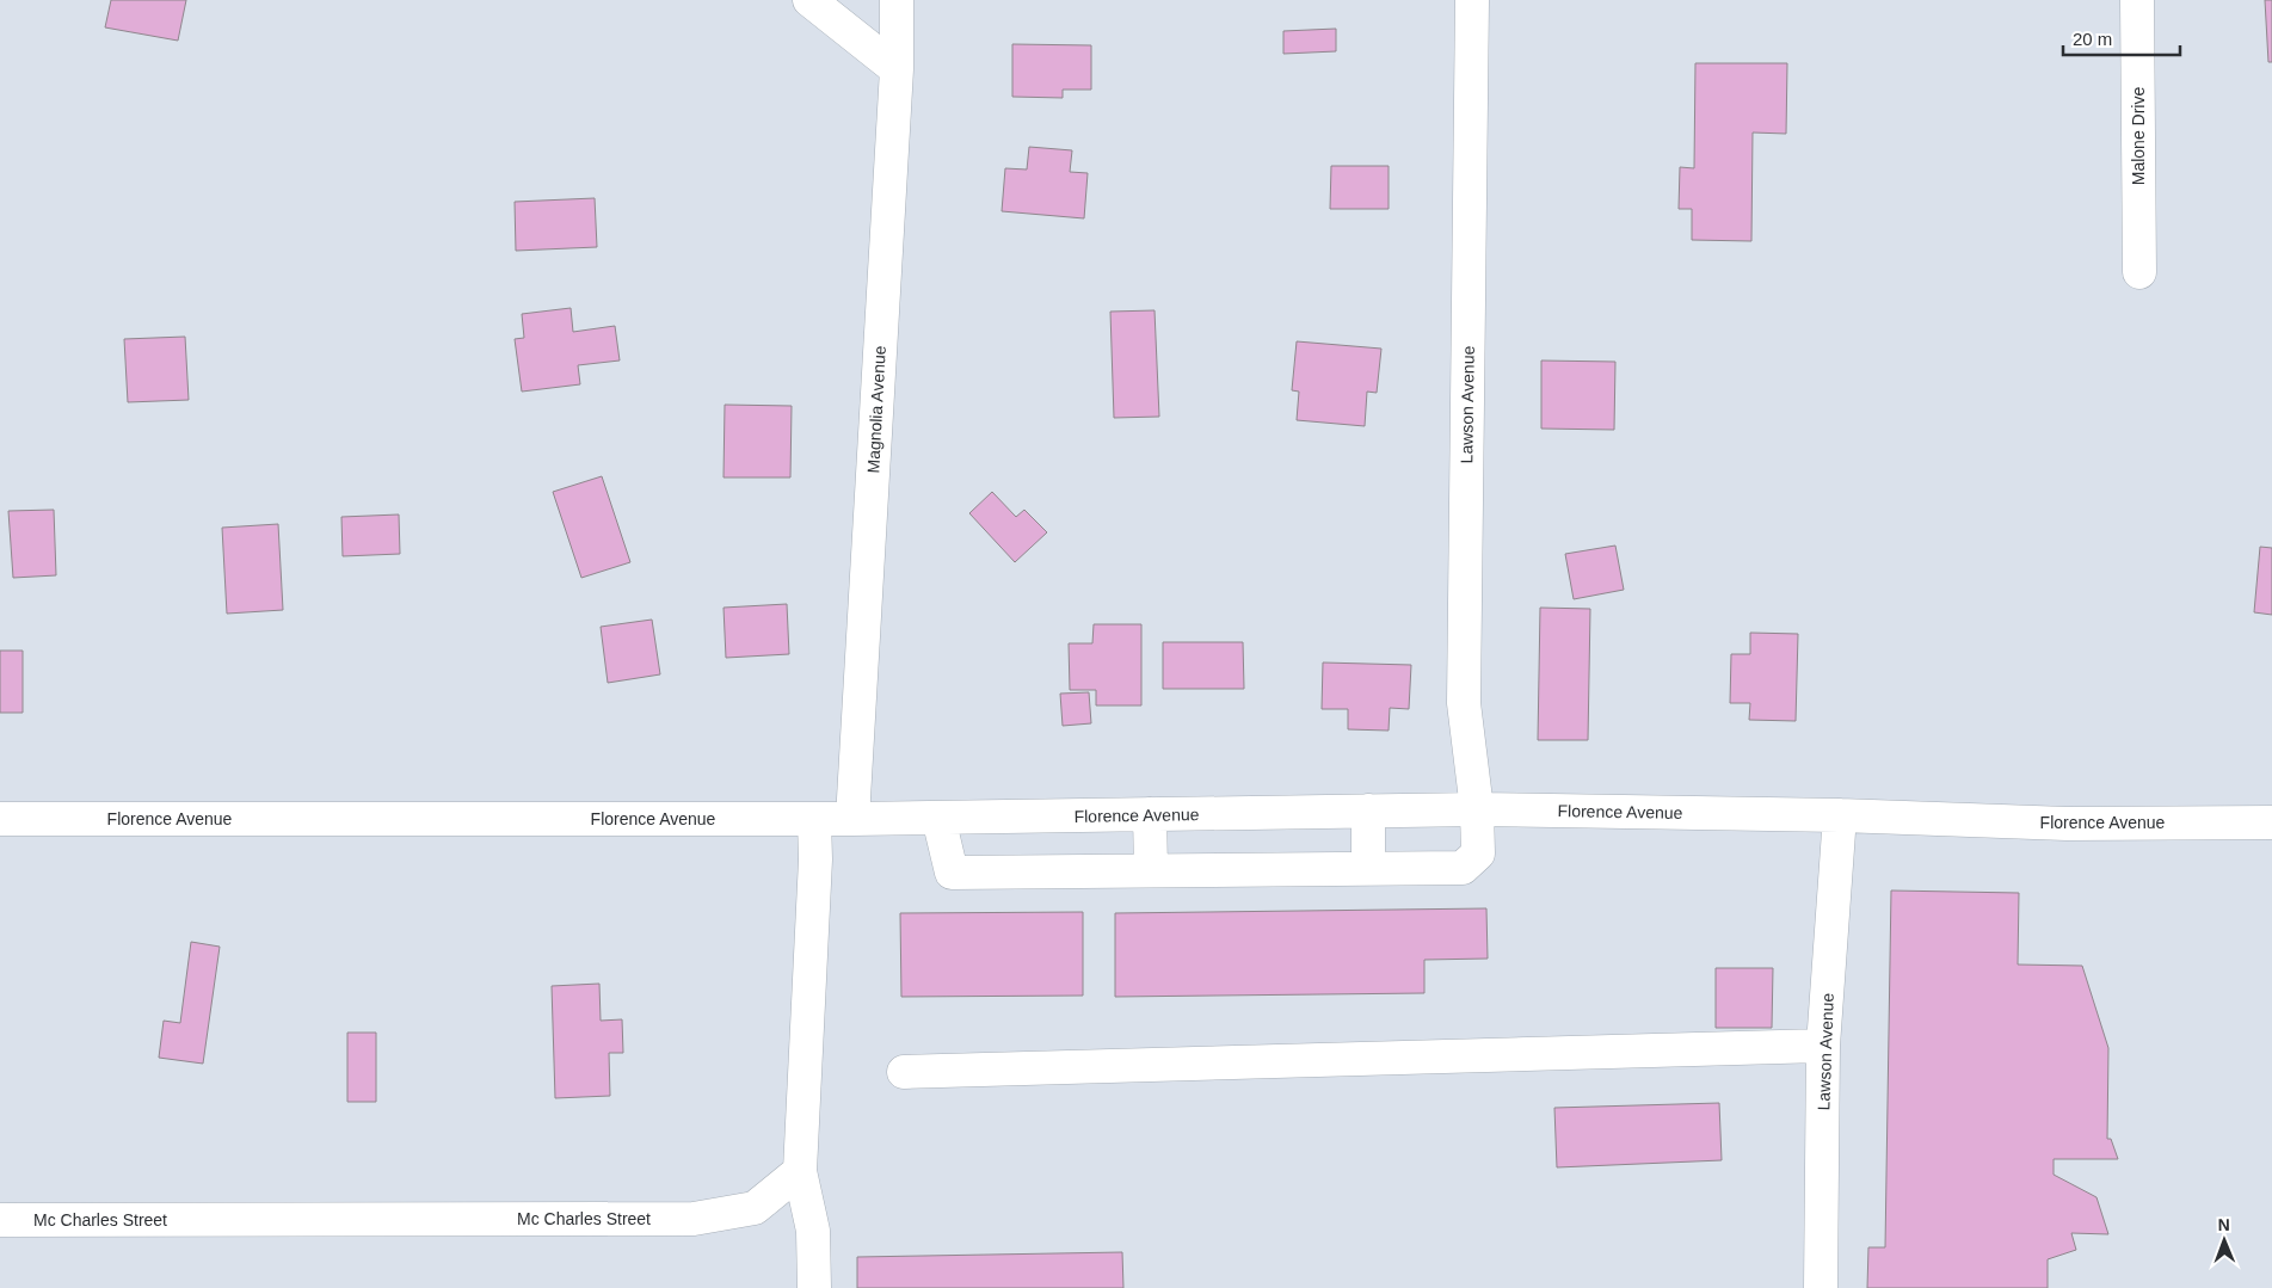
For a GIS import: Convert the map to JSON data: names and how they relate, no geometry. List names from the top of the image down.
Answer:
{
  "streets": {
    "street": [
      "Malone Drive",
      "Lawson Avenue",
      "Magnolia Avenue",
      "Florence Avenue",
      "Mc Charles Street"
    ]
  },
  "crossings": [
    ["Lawson Avenue", "Florence Avenue"],
    ["Magnolia Avenue", "Florence Avenue"]
  ],
  "scale_bar": "20 m",
  "north": "top"
}
